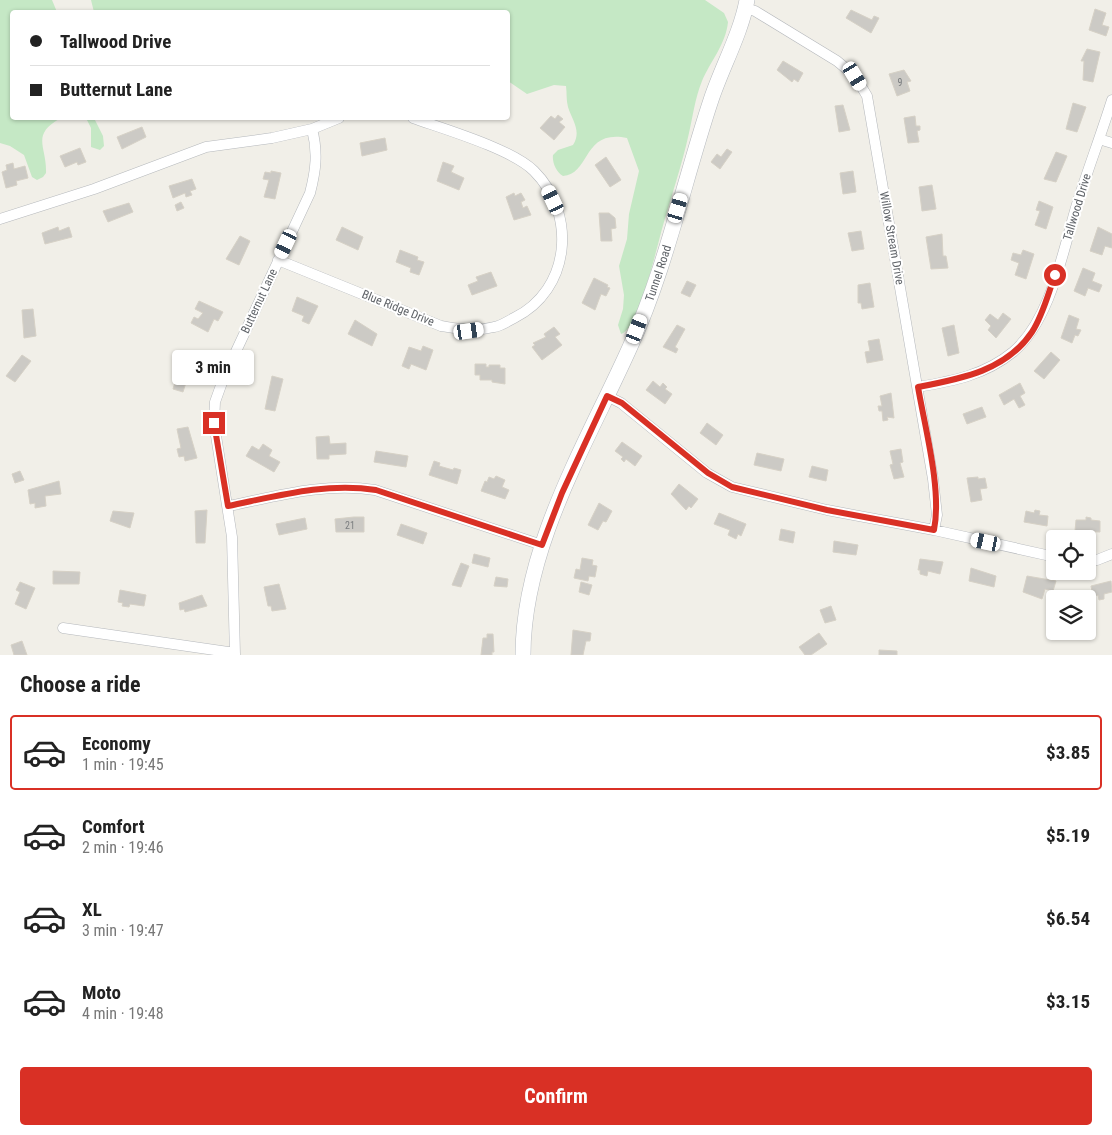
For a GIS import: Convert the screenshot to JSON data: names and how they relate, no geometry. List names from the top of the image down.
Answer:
{
  "streets": {
    "main road": ["Tunnel Road"],
    "street": [
      "Tallwood Drive",
      "Willow Stream Drive",
      "Butternut Lane",
      "Blue Ridge Drive"
    ]
  },
  "crossings": [
    ["Tallwood Drive", "Willow Stream Drive"],
    ["Willow Stream Drive", "Tunnel Road"],
    ["Butternut Lane", "Blue Ridge Drive"]
  ],
  "house_numbers": ["9", "21"],
  "page": {
    "banner": ["Tallwood Drive", "Butternut Lane"],
    "bubble": "3 min",
    "heading": "Choose a ride",
    "list": [
      {
        "name": "Economy",
        "note": "1 min · 19:45",
        "value": "$3.85"
      },
      {
        "name": "Comfort",
        "note": "2 min · 19:46",
        "value": "$5.19"
      },
      {
        "name": "XL",
        "note": "3 min · 19:47",
        "value": "$6.54"
      },
      {
        "name": "Moto",
        "note": "4 min · 19:48",
        "value": "$3.15"
      }
    ],
    "buttons": "Confirm"
  }
}
